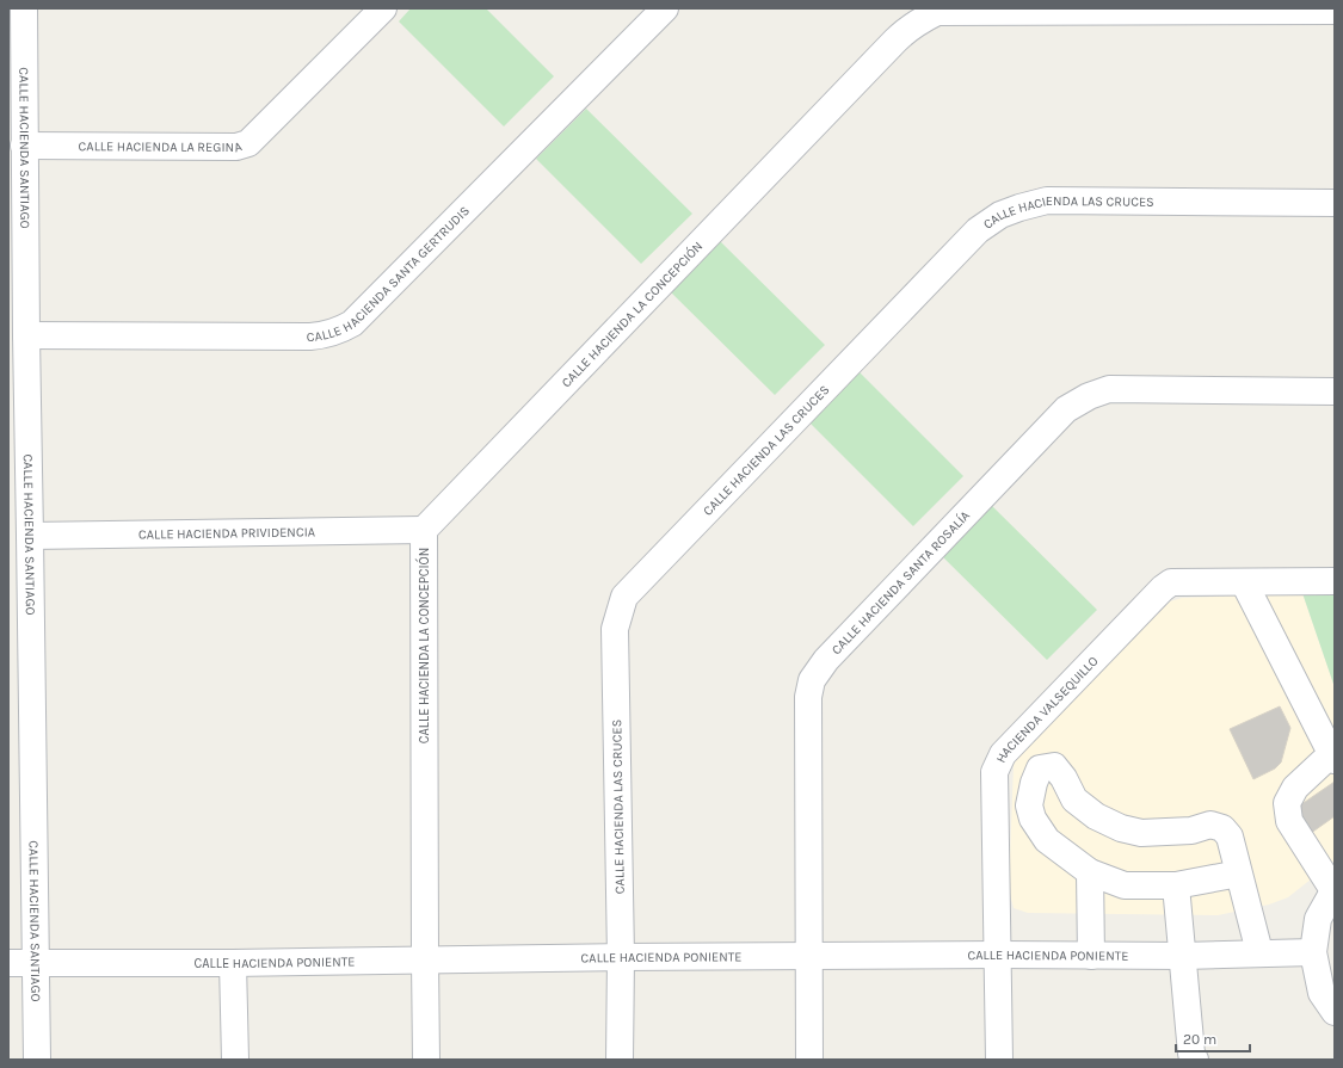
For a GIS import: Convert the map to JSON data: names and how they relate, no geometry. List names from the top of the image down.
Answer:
{
  "streets": {
    "street": [
      "CALLE HACIENDA LA REGINA",
      "CALLE HACIENDA SANTIAGO",
      "CALLE HACIENDA LAS CRUCES",
      "CALLE HACIENDA SANTA GERTRUDIS",
      "CALLE HACIENDA LA CONCEPCIÓN",
      "CALLE HACIENDA PRIVIDENCIA",
      "CALLE HACIENDA SANTA ROSALÍA",
      "HACIENDA VALSEQUILLO",
      "CALLE HACIENDA PONIENTE"
    ]
  },
  "crossings": [
    ["CALLE HACIENDA LA REGINA", "CALLE HACIENDA SANTIAGO"],
    ["CALLE HACIENDA SANTIAGO", "CALLE HACIENDA SANTA GERTRUDIS"],
    ["CALLE HACIENDA SANTIAGO", "CALLE HACIENDA PRIVIDENCIA"],
    ["CALLE HACIENDA SANTIAGO", "CALLE HACIENDA PONIENTE"],
    ["CALLE HACIENDA LAS CRUCES", "CALLE HACIENDA PONIENTE"],
    ["CALLE HACIENDA LA CONCEPCIÓN", "CALLE HACIENDA PRIVIDENCIA"],
    ["CALLE HACIENDA LA CONCEPCIÓN", "CALLE HACIENDA PONIENTE"],
    ["CALLE HACIENDA SANTA ROSALÍA", "CALLE HACIENDA PONIENTE"],
    ["HACIENDA VALSEQUILLO", "CALLE HACIENDA PONIENTE"]
  ],
  "scale_bar": "20 m"
}
